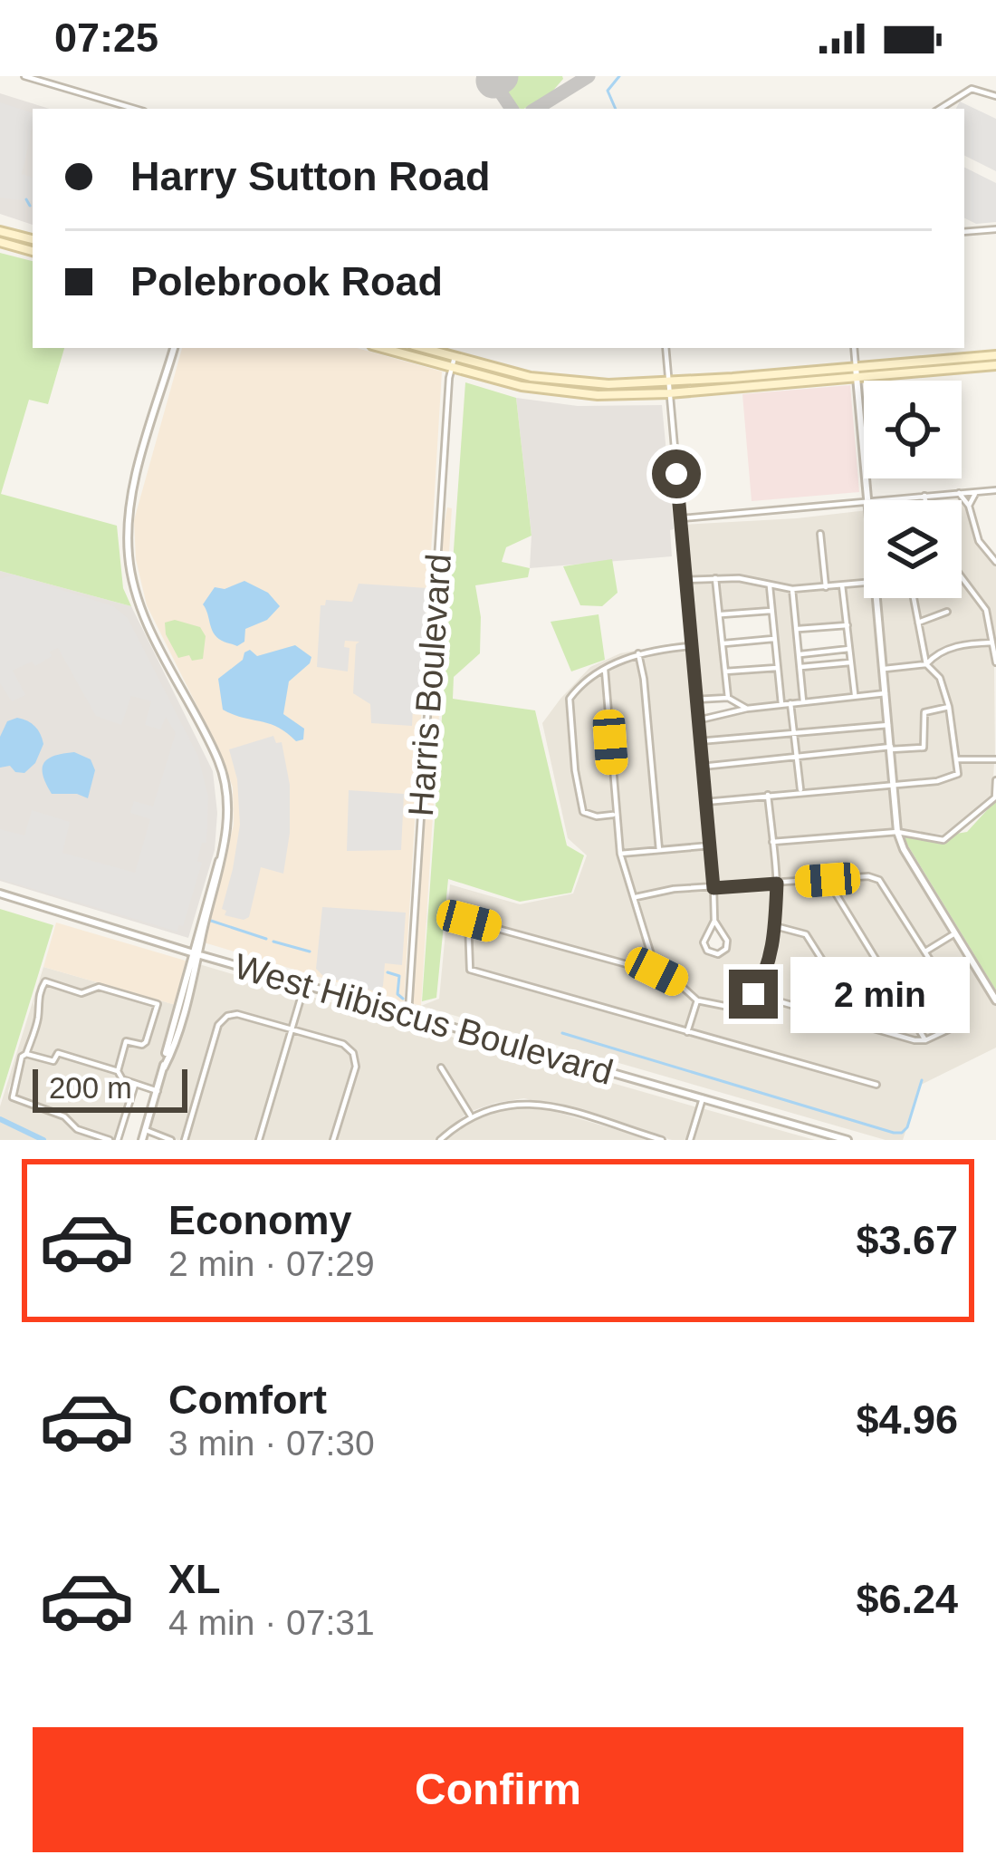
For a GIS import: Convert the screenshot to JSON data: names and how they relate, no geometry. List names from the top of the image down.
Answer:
{
  "streets": {
    "street": ["Harris Boulevard", "West Hibiscus Boulevard"]
  },
  "crossings": [
    ["Harris Boulevard", "West Hibiscus Boulevard"]
  ],
  "scale_bar": "200 m",
  "page": {
    "status": "07:25",
    "banner": ["Harry Sutton Road", "Polebrook Road"],
    "bubble": "2 min",
    "scale": "200 m",
    "list": [
      {
        "name": "Economy",
        "note": "2 min · 07:29",
        "value": "$3.67"
      },
      {
        "name": "Comfort",
        "note": "3 min · 07:30",
        "value": "$4.96"
      },
      {
        "name": "XL",
        "note": "4 min · 07:31",
        "value": "$6.24"
      }
    ],
    "buttons": "Confirm"
  }
}
